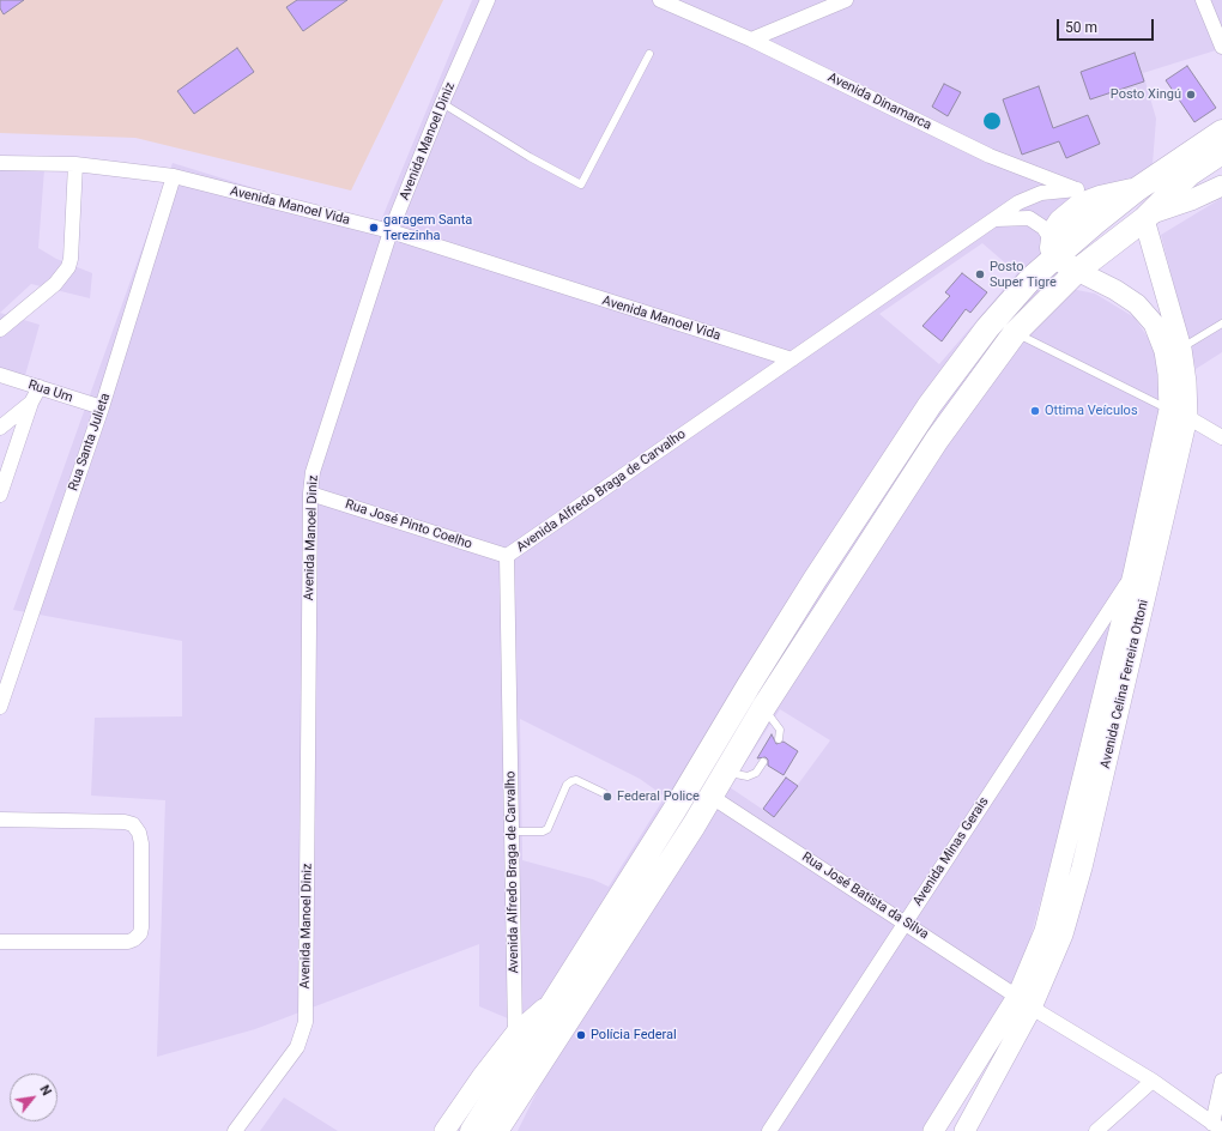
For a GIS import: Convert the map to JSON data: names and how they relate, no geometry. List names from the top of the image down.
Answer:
{
  "streets": {
    "main road": ["Avenida Celina Ferreira Ottoni"],
    "street": [
      "Avenida Dinamarca",
      "Avenida Manoel Diniz",
      "Avenida Manoel Vida",
      "Rua Um",
      "Rua Santa Julieta",
      "Avenida Alfredo Braga de Carvalho",
      "Rua José Pinto Coelho",
      "Avenida Minas Gerais",
      "Rua José Batista da Silva"
    ]
  },
  "crossings": [
    ["Avenida Dinamarca", "Avenida Alfredo Braga de Carvalho"],
    ["Avenida Manoel Diniz", "Avenida Manoel Vida"],
    ["Avenida Manoel Diniz", "Rua José Pinto Coelho"],
    ["Avenida Manoel Vida", "Rua Santa Julieta"],
    ["Avenida Manoel Vida", "Avenida Alfredo Braga de Carvalho"],
    ["Rua Um", "Rua Santa Julieta"],
    ["Avenida Alfredo Braga de Carvalho", "Rua José Pinto Coelho"],
    ["Avenida Celina Ferreira Ottoni", "Avenida Minas Gerais"],
    ["Avenida Celina Ferreira Ottoni", "Rua José Batista da Silva"],
    ["Avenida Minas Gerais", "Rua José Batista da Silva"]
  ],
  "places": [
    "Posto Xingú",
    "garagem Santa Terezinha",
    "Posto Super Tigre",
    "Ottima Veículos",
    "Federal Police",
    "Polícia Federal"
  ],
  "scale_bar": "50 m",
  "north": "top right"
}
